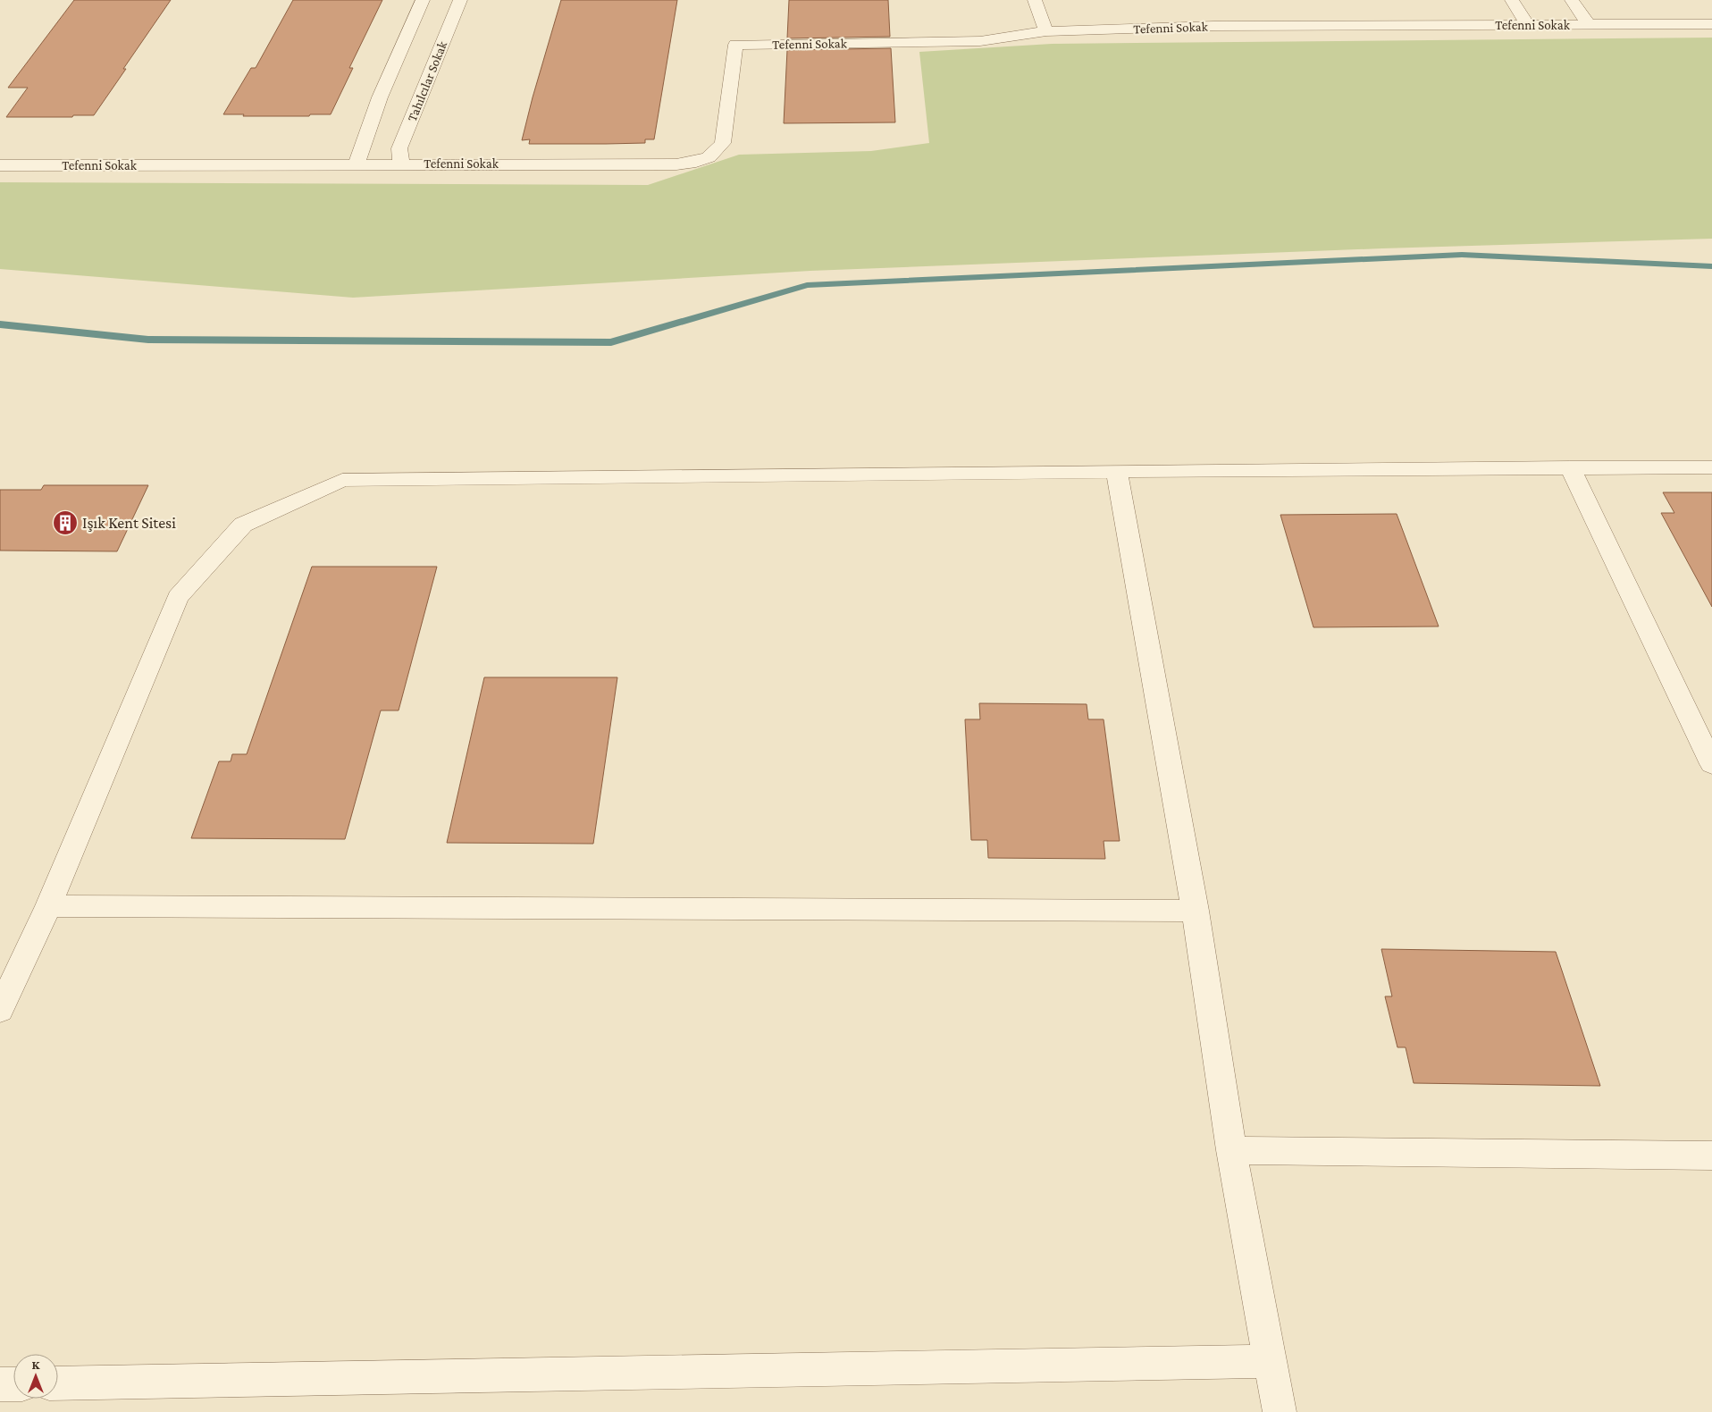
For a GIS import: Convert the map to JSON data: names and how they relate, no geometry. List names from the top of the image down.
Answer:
{
  "streets": {
    "street": ["Tefenni Sokak", "Tahılcılar Sokak"]
  },
  "crossings": [
    ["Tefenni Sokak", "Tahılcılar Sokak"]
  ],
  "places": {
    "building": ["Işık Kent Sitesi"]
  },
  "north": "top"
}
